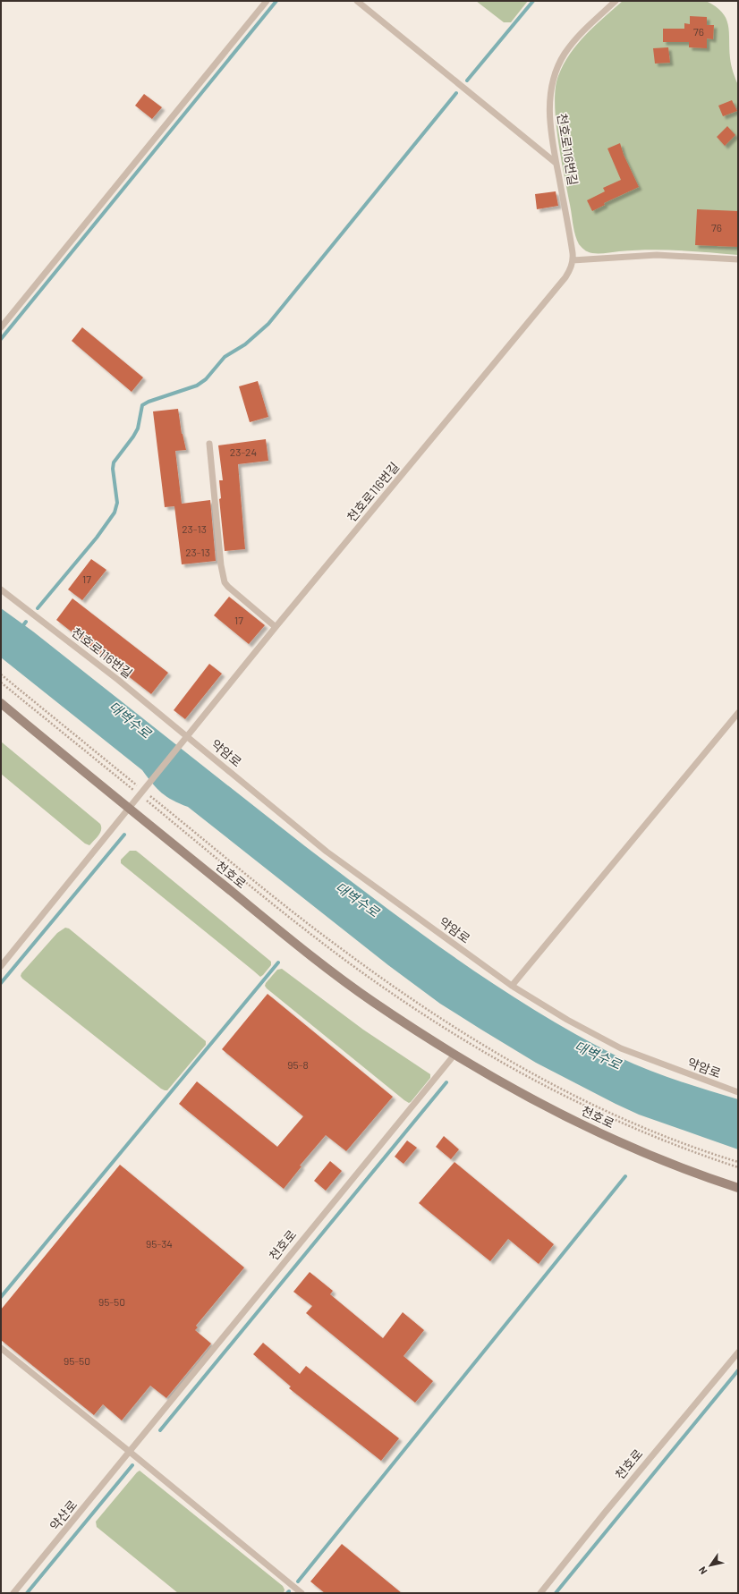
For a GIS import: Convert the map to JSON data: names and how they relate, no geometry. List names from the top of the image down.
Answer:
{
  "streets": {
    "street": ["천호로"],
    "lane": ["천호로116번길", "약암로", "약산로"]
  },
  "crossings": [
    ["천호로116번길", "약암로"],
    ["천호로116번길", "천호로"],
    ["천호로", "약산로"]
  ],
  "water": ["대벽수로"],
  "house_numbers": [
    "76",
    "76",
    "23-24",
    "23-13",
    "23-13",
    "17",
    "17",
    "95-8",
    "95-34",
    "95-50",
    "95-50"
  ],
  "north": "bottom left"
}
